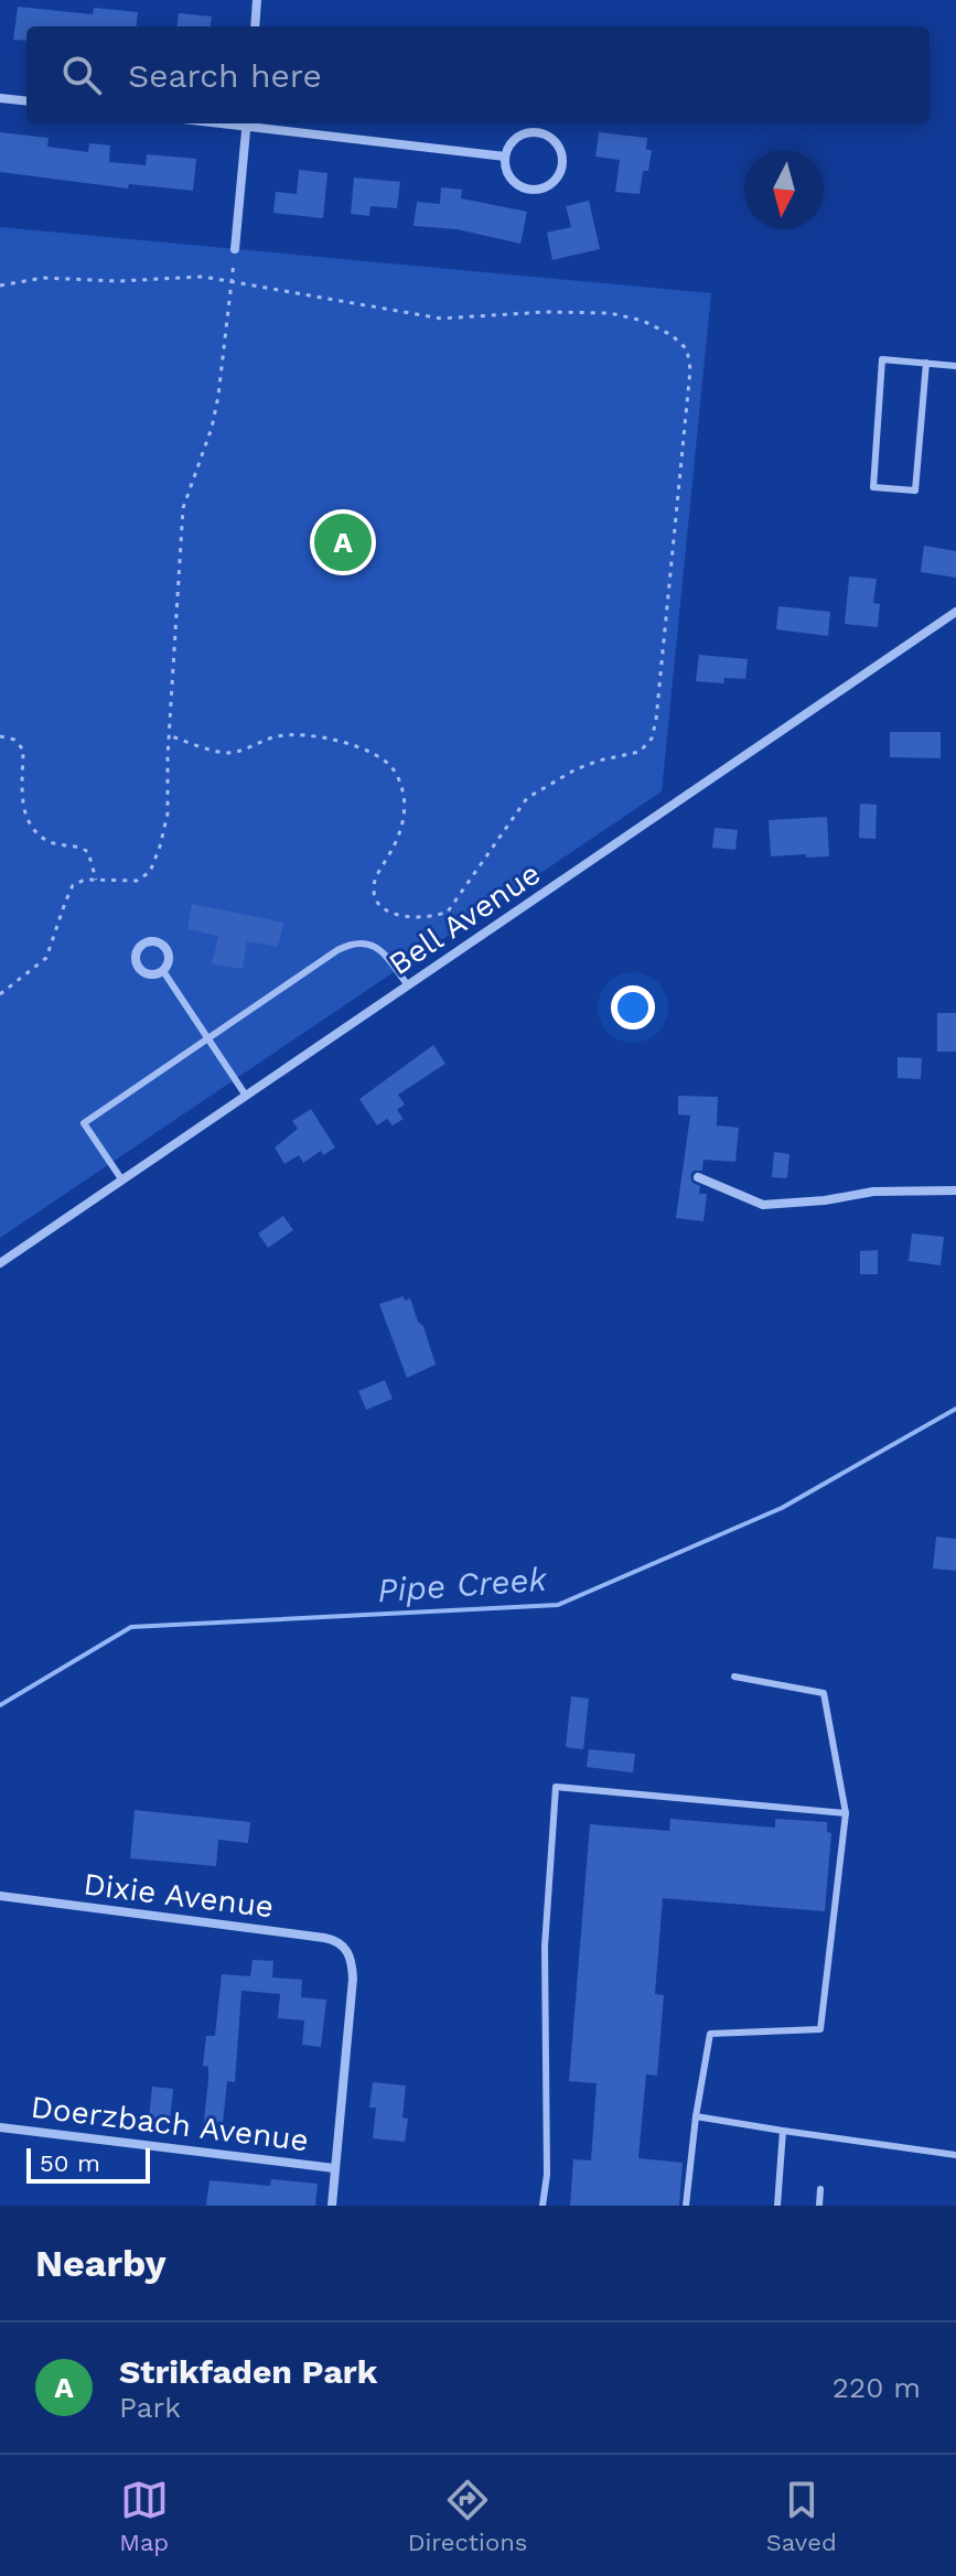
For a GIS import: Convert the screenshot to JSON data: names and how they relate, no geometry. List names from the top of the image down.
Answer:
{
  "streets": {
    "street": ["Bell Avenue", "Dixie Avenue", "Doerzbach Avenue"]
  },
  "crossings": [
    ["Dixie Avenue", "Doerzbach Avenue"]
  ],
  "water": ["Pipe Creek"],
  "scale_bar": "50 m",
  "north": "bottom",
  "page": {
    "search": "Search here",
    "pins": "A",
    "scale": "50 m",
    "heading": "Nearby",
    "list": [
      {
        "mark": "A",
        "name": "Strikfaden Park",
        "note": "Park",
        "value": "220 m"
      }
    ],
    "nav": ["Map", "Directions", "Saved"]
  }
}
